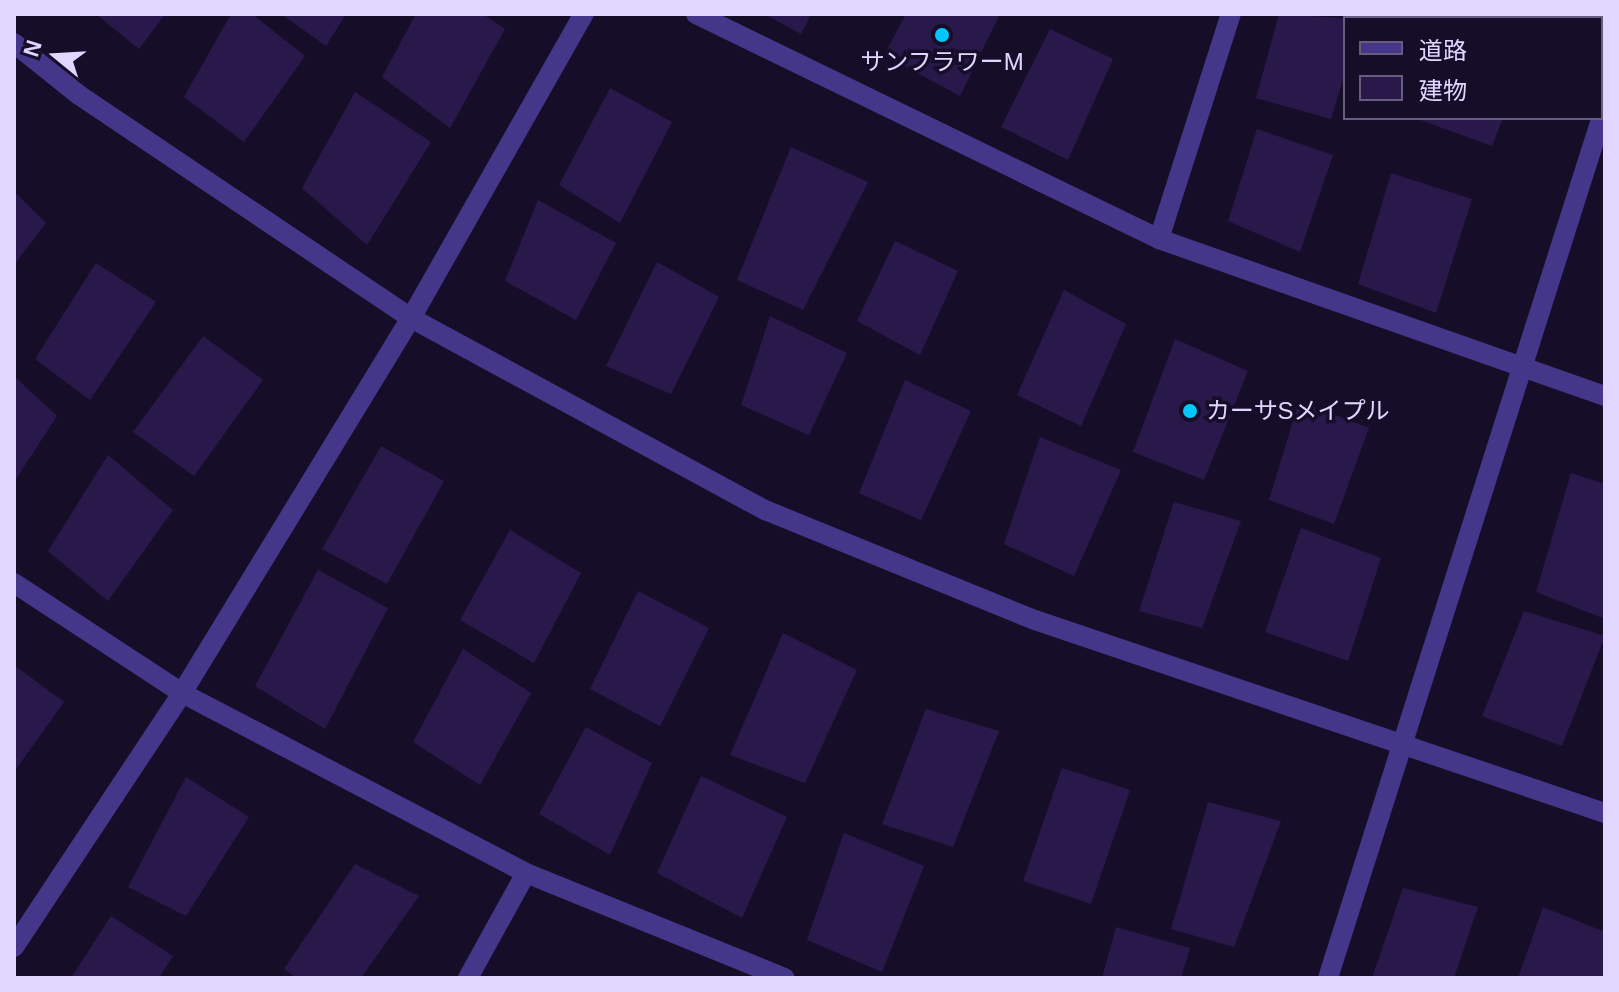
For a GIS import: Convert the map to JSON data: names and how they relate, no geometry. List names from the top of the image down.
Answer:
{
  "places": ["サンフラワーM", "カーサSメイプル"],
  "legend": ["道路", "建物"],
  "north": "left"
}
